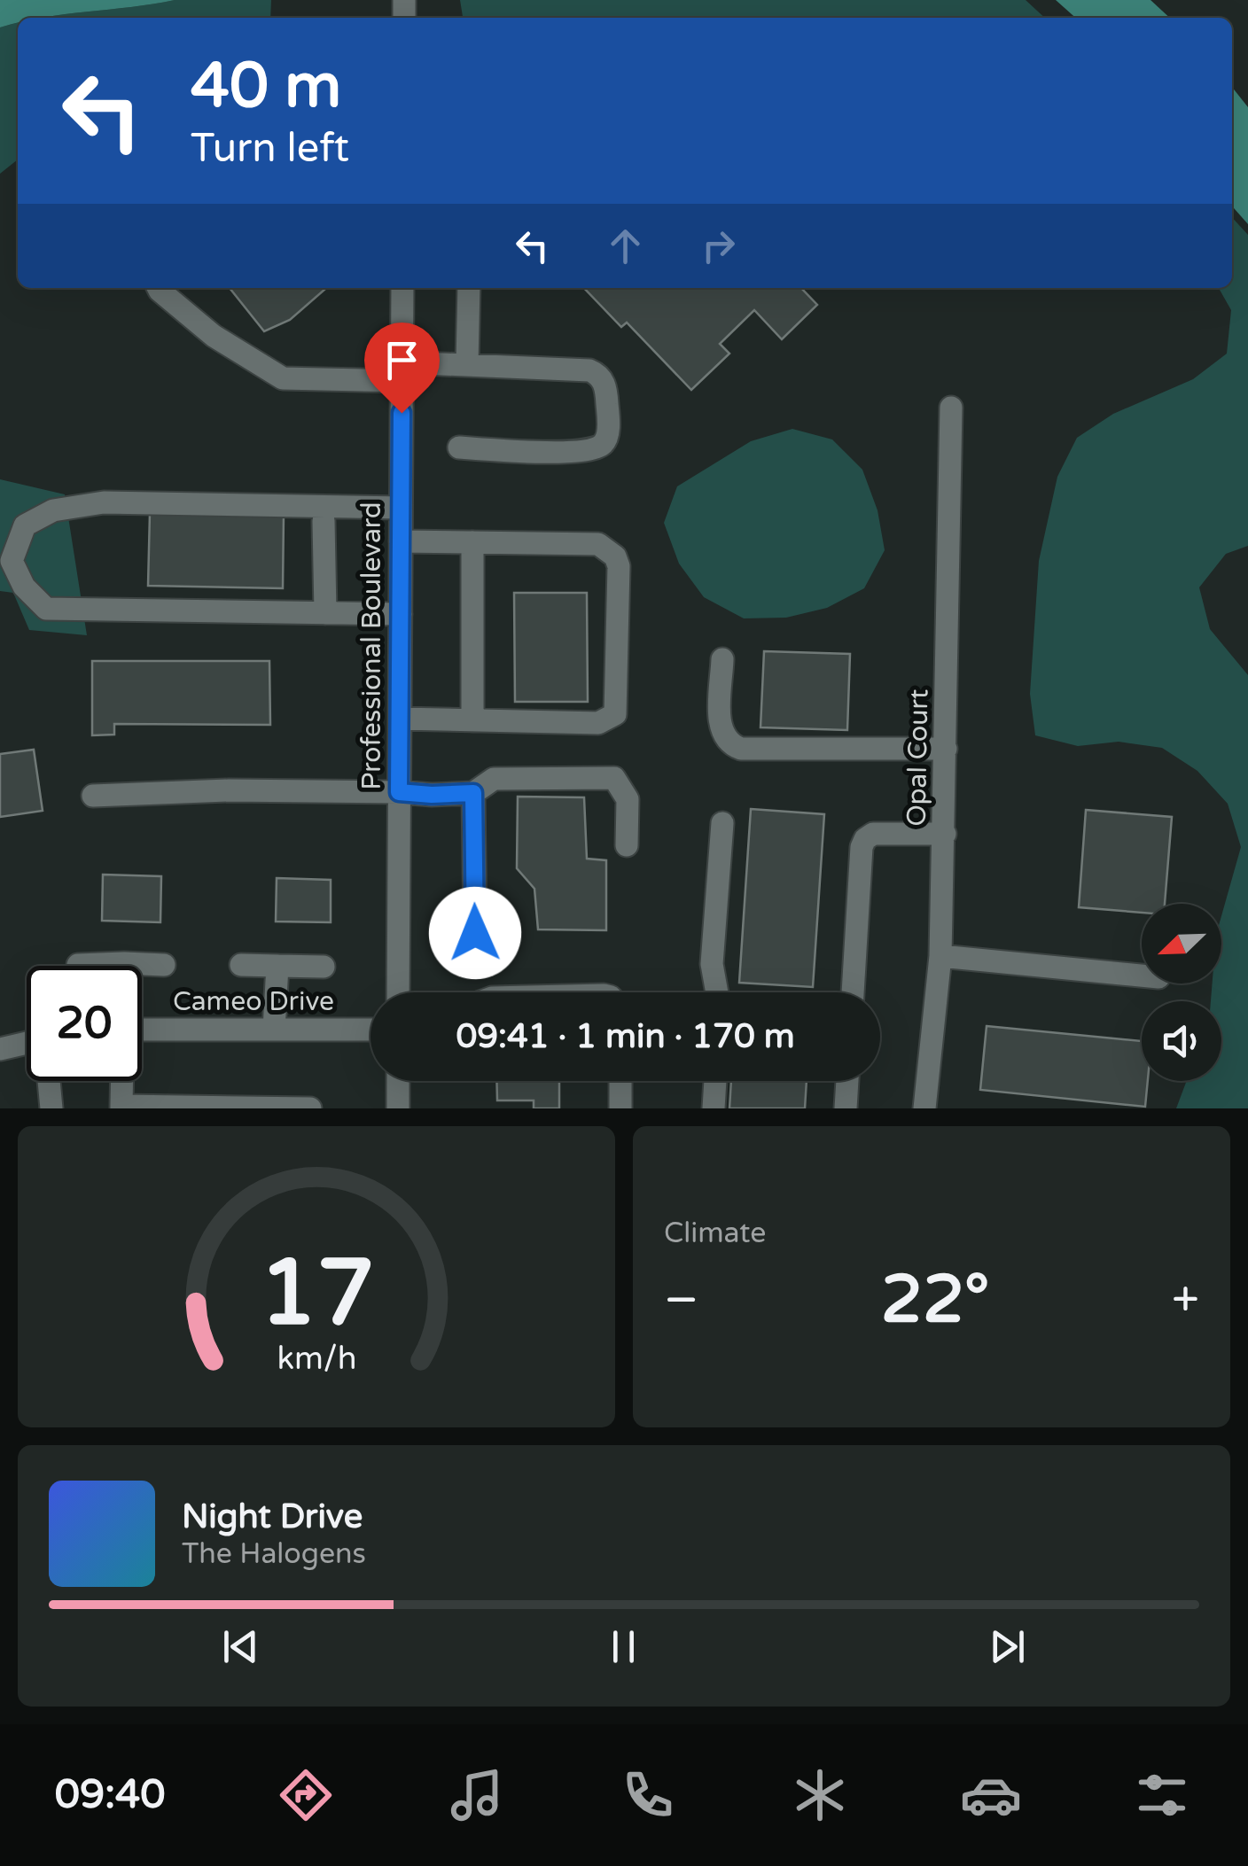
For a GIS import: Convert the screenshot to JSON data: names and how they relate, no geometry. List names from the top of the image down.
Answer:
{
  "streets": {
    "street": ["Professional Boulevard", "Opal Court", "Cameo Drive"]
  },
  "north": "bottom left",
  "page": {
    "turn": ["40 m", "Turn left"],
    "limit": "20",
    "trip": "09:41 · 1 min · 170 m",
    "tile": "Climate",
    "heat": ["−", "22°", "+"],
    "song": ["Night Drive", "The Halogens"],
    "tabs": "09:40",
    "gauge": ["17", "km/h"]
  }
}
